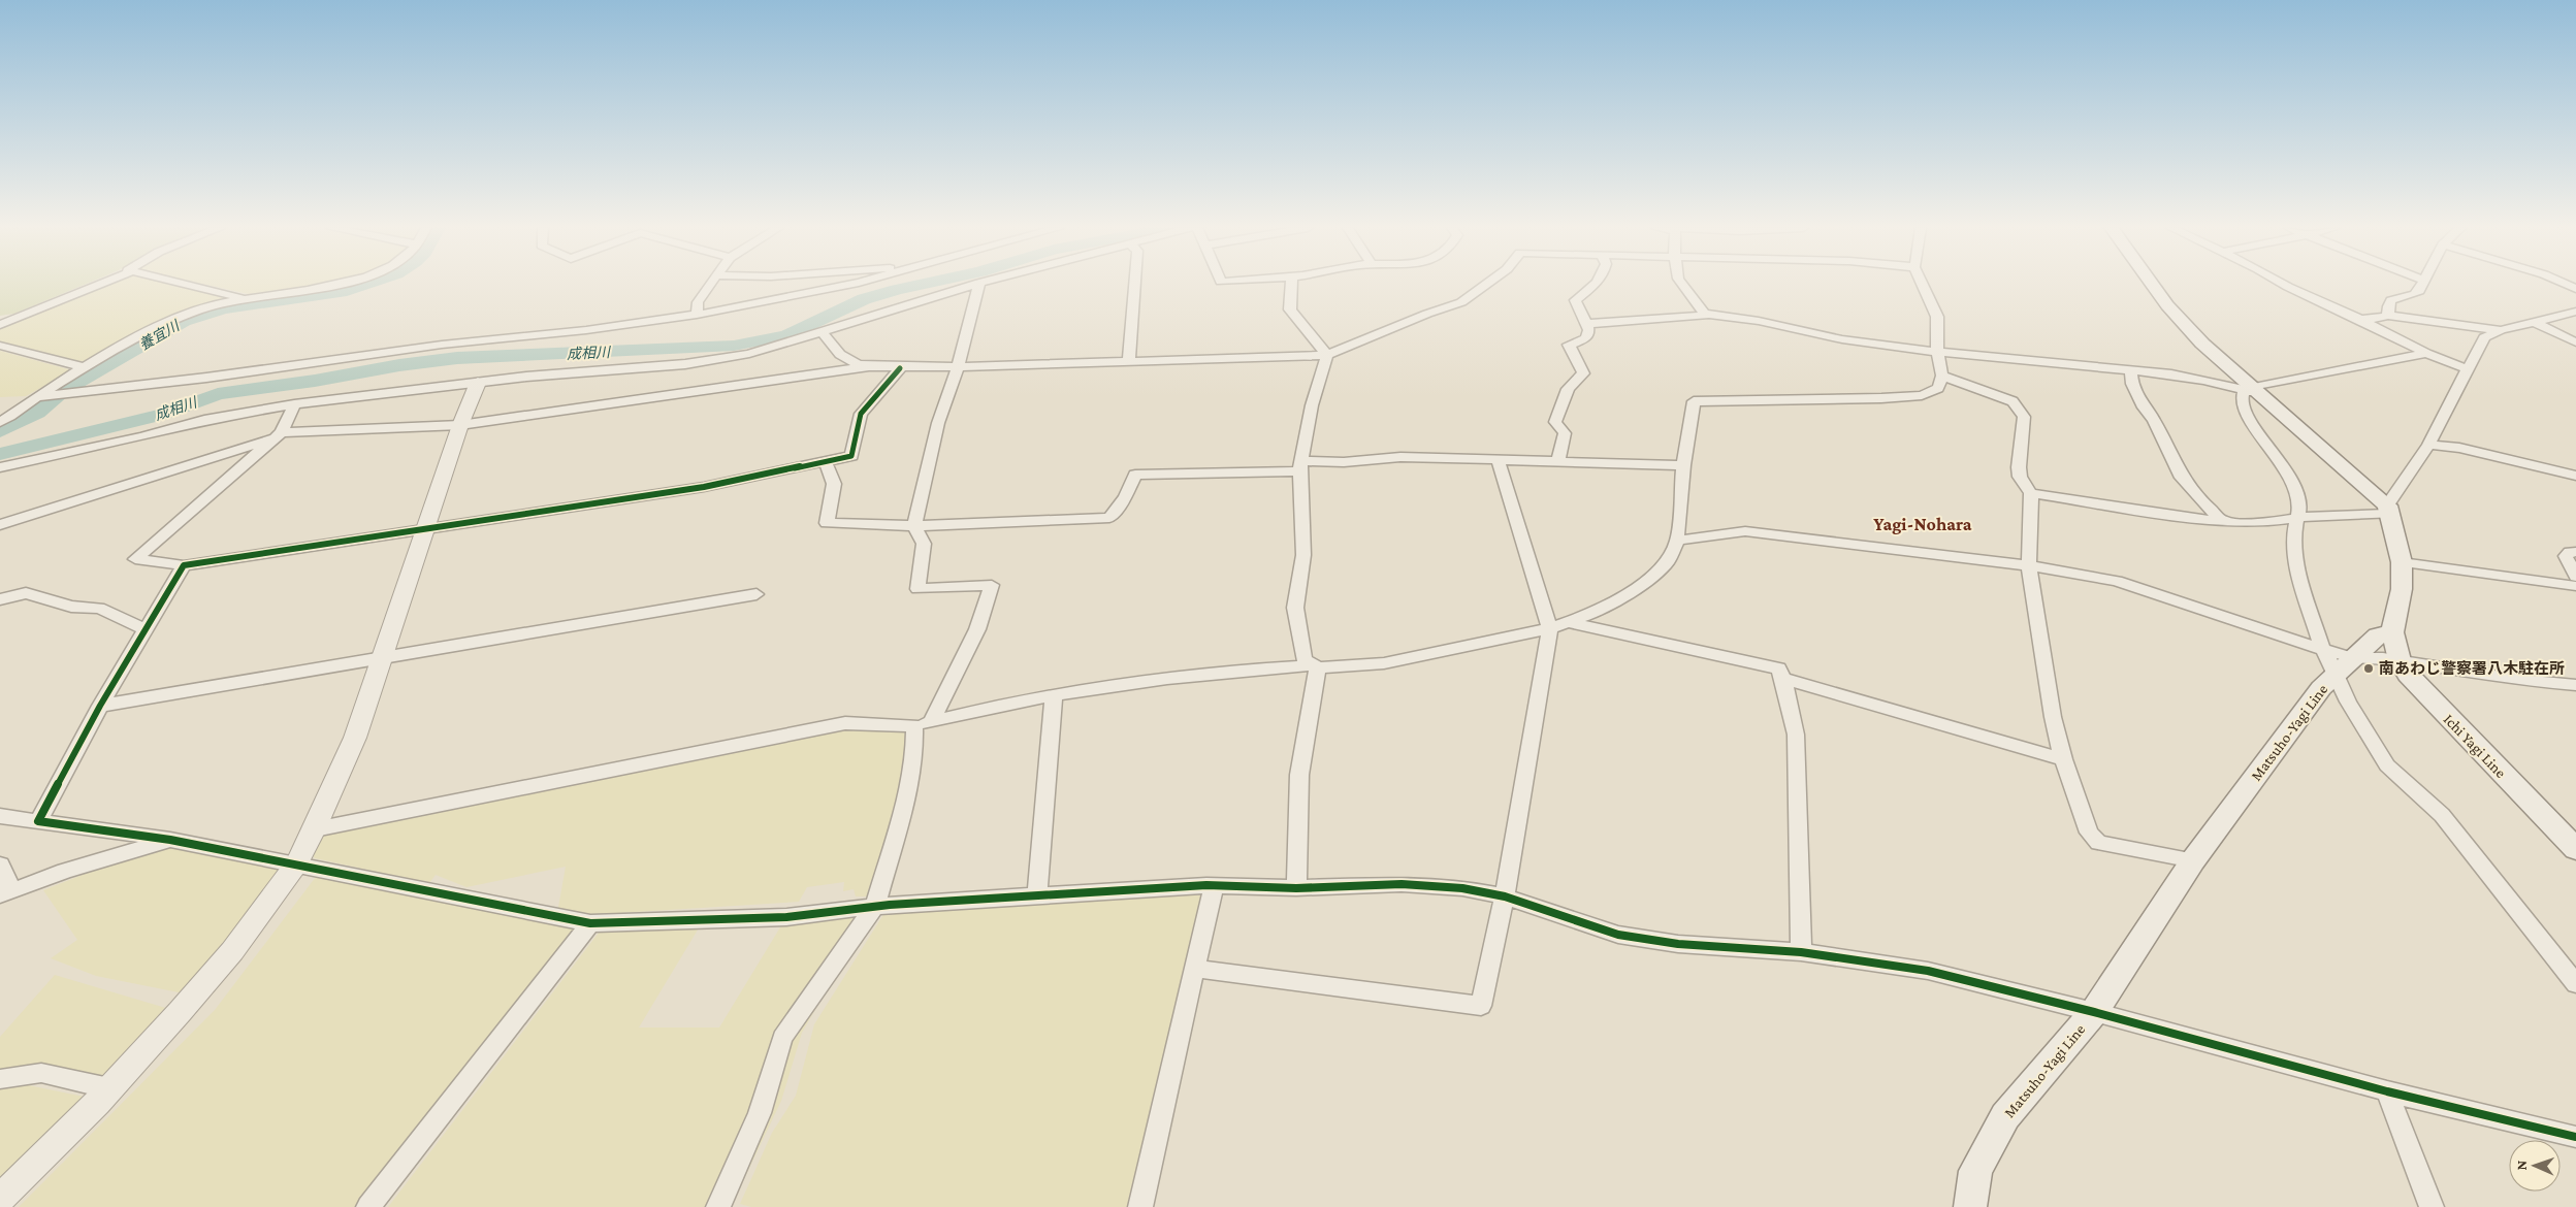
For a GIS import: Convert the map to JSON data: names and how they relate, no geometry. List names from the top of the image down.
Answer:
{
  "streets": {
    "main road": ["Matsuho-Yagi Line", "Ichi Yagi Line"]
  },
  "crossings": [
    ["Matsuho-Yagi Line", "Ichi Yagi Line"]
  ],
  "districts": ["Yagi-Nohara"],
  "water": ["養宜川", "成相川"],
  "places": ["南あわじ警察署八木駐在所"],
  "north": "left"
}
